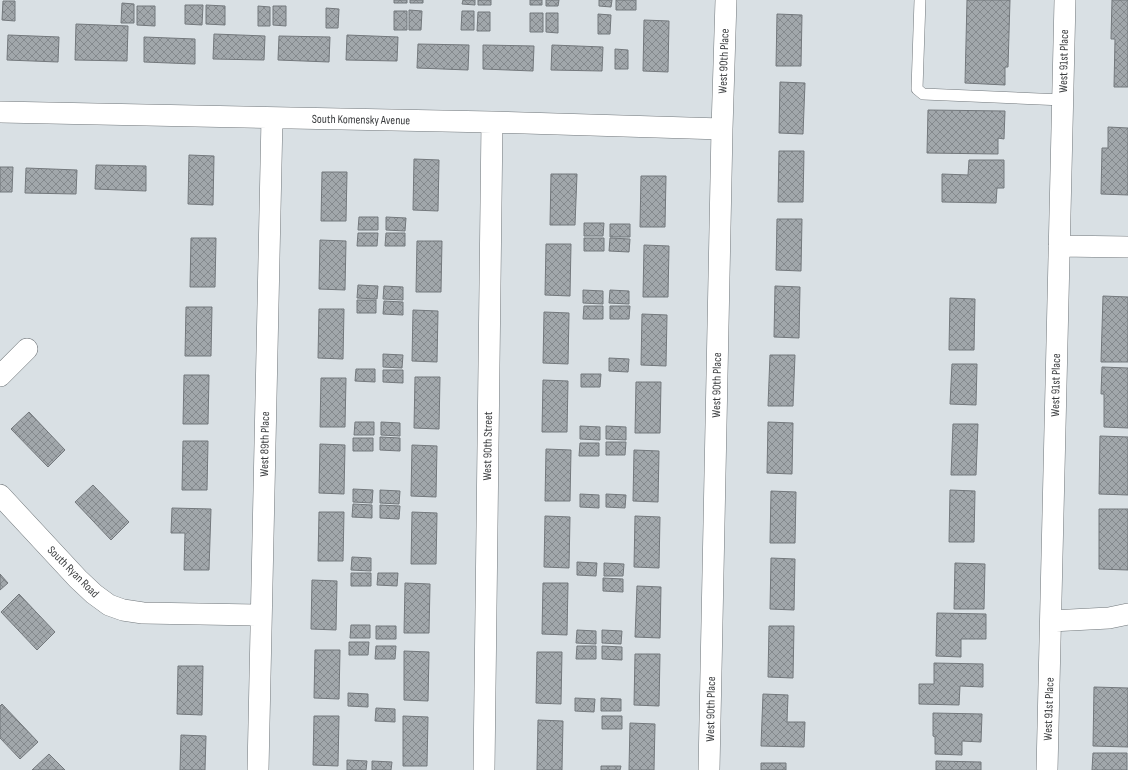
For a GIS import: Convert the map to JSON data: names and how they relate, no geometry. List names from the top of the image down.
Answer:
{
  "streets": {
    "street": [
      "West 90th Place",
      "West 91st Place",
      "South Komensky Avenue",
      "West 89th Place",
      "West 90th Street",
      "South Ryan Road"
    ]
  },
  "crossings": [
    ["West 90th Place", "South Komensky Avenue"],
    ["South Komensky Avenue", "West 89th Place"],
    ["South Komensky Avenue", "West 90th Street"],
    ["West 89th Place", "South Ryan Road"]
  ]
}
